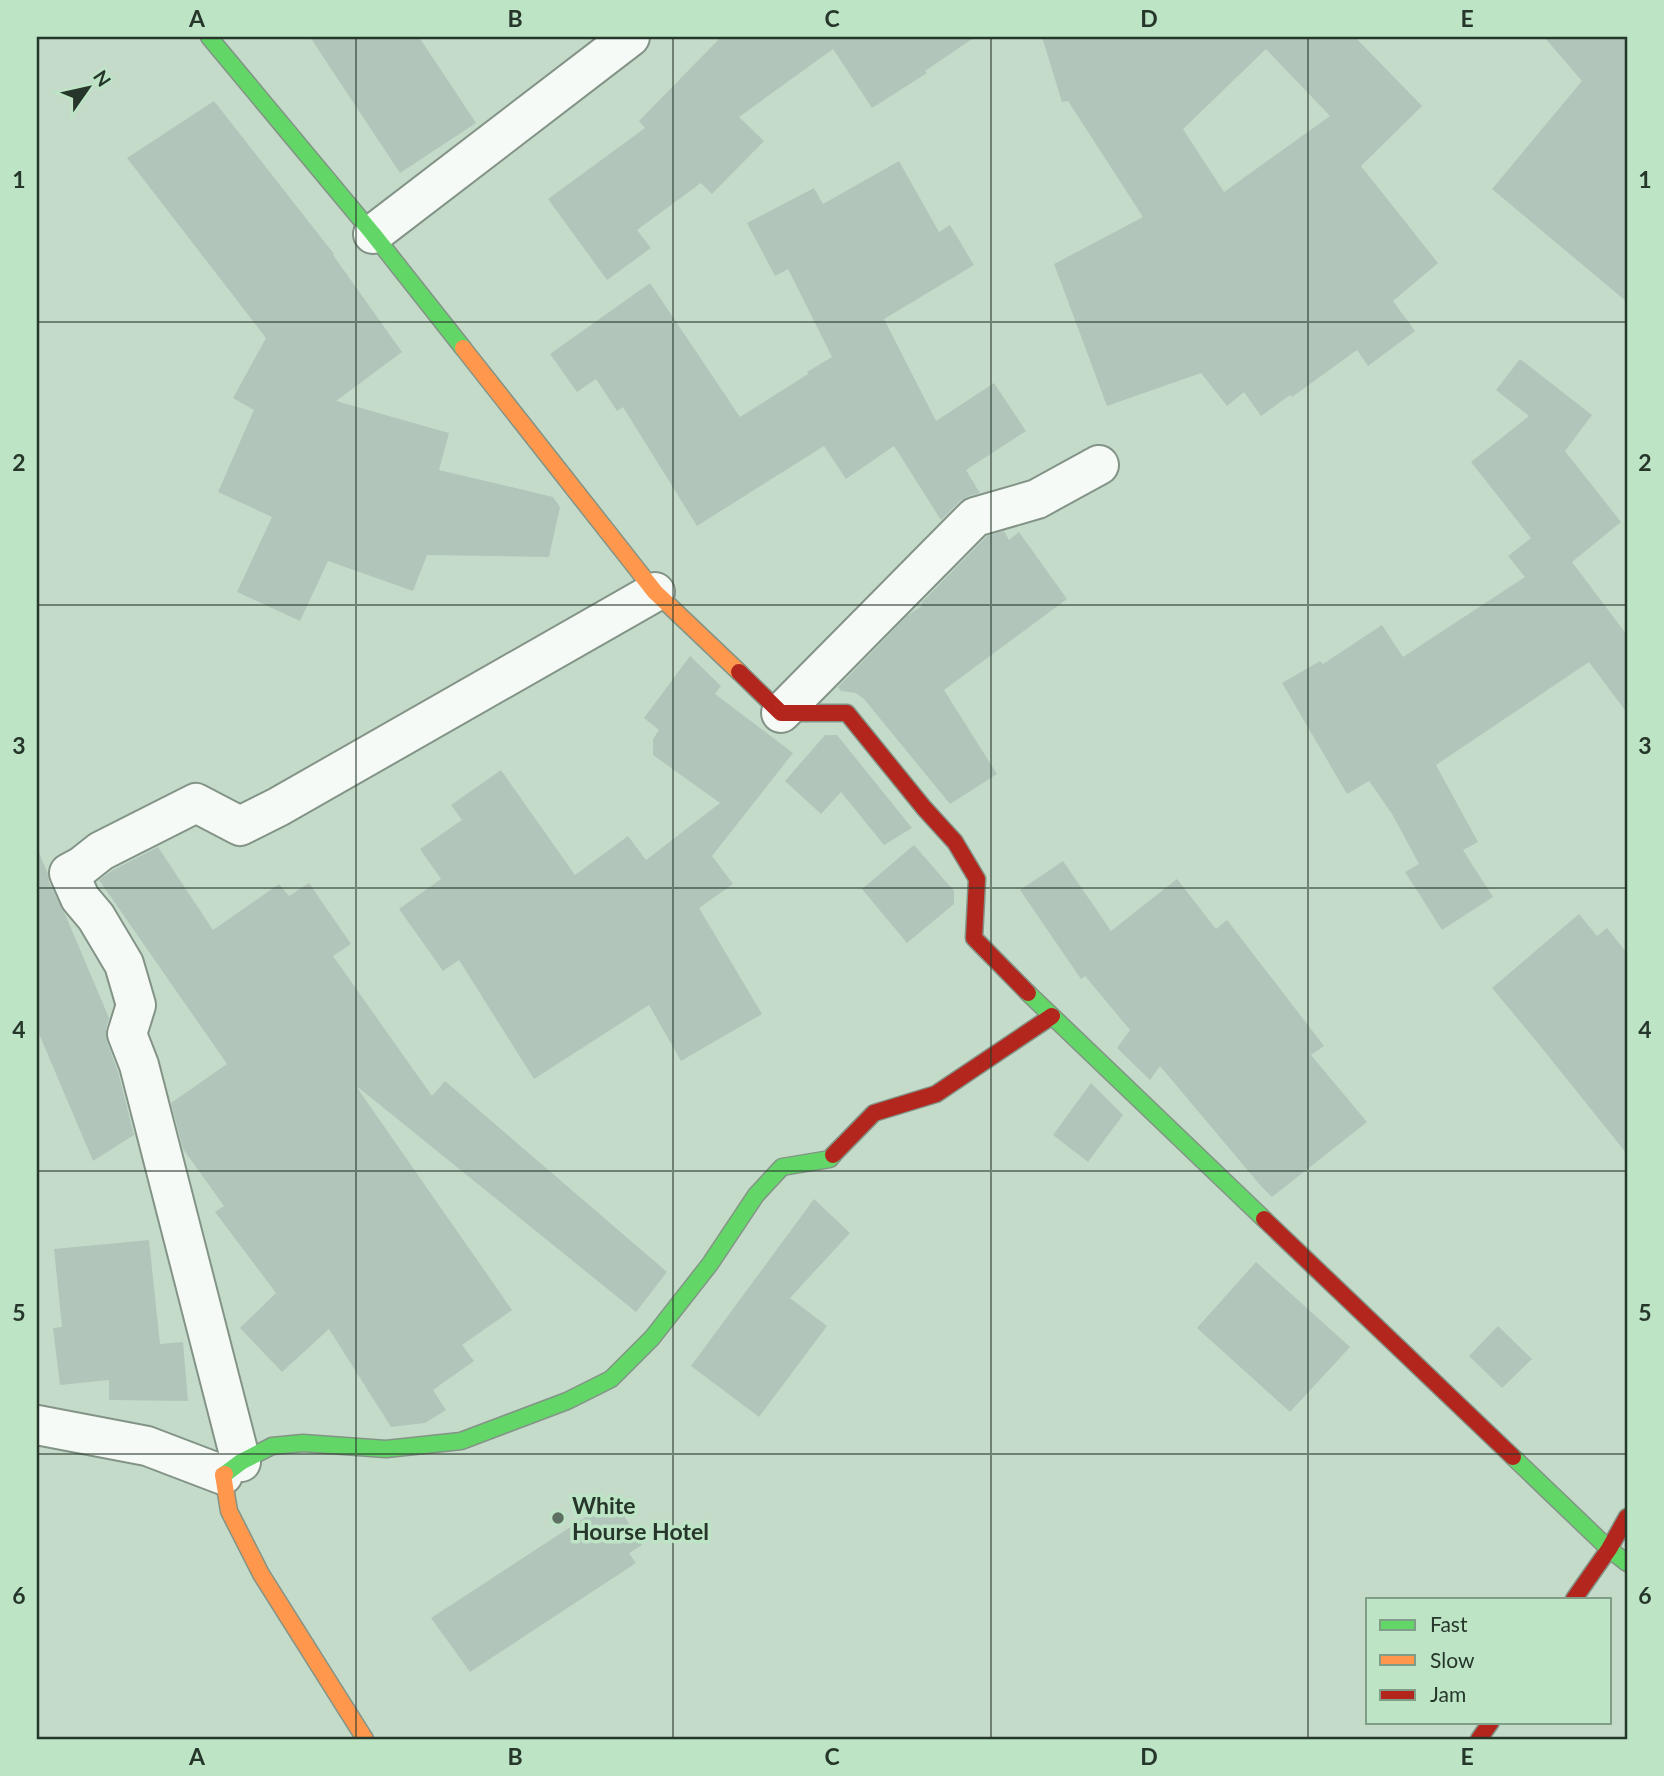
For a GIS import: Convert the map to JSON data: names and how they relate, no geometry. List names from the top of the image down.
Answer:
{
  "places": ["White Hourse Hotel"],
  "legend": ["Fast", "Slow", "Jam"],
  "north": "top right",
  "grid": {
    "columns": [
      "A",
      "B",
      "C",
      "D",
      "E"
    ],
    "rows": [
      "1",
      "2",
      "3",
      "4",
      "5",
      "6"
    ]
  }
}
